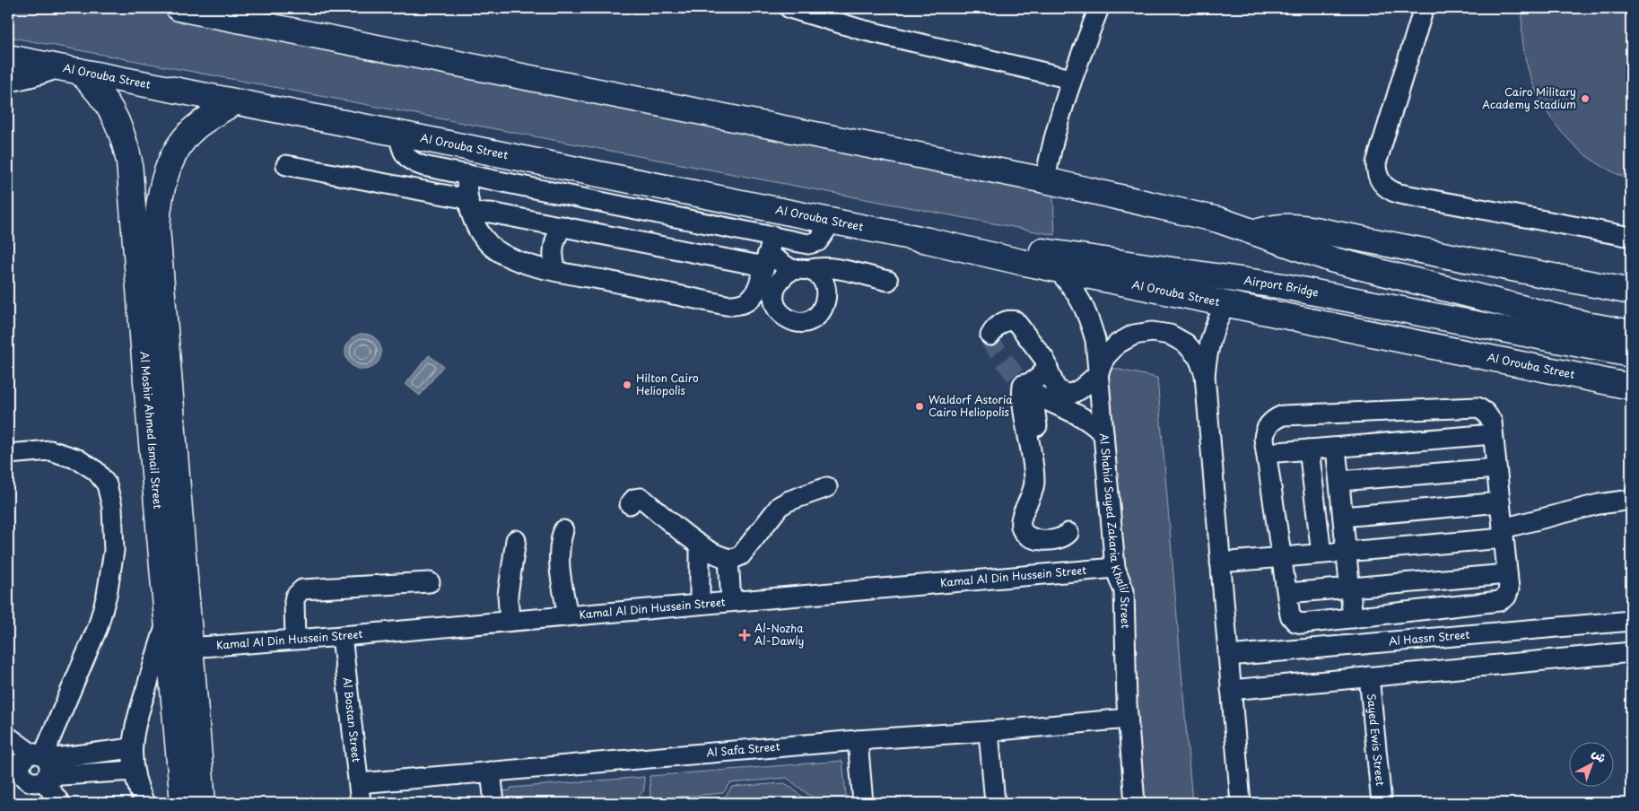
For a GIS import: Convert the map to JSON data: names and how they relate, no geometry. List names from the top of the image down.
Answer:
{
  "streets": {
    "main road": ["Al Orouba Street", "Airport Bridge", "Al Moshir Ahmed Ismail Street"],
    "street": [
      "Al Shahid Sayed Zakaria Khalil Street",
      "Kamal Al Din Hussein Street",
      "Al Hassn Street",
      "Al Bostan Street",
      "Sayed Ewis Street",
      "Al Safa Street"
    ]
  },
  "crossings": [
    ["Al Orouba Street", "Airport Bridge"],
    ["Al Orouba Street", "Al Moshir Ahmed Ismail Street"],
    ["Al Orouba Street", "Al Shahid Sayed Zakaria Khalil Street"],
    ["Al Moshir Ahmed Ismail Street", "Kamal Al Din Hussein Street"],
    ["Al Shahid Sayed Zakaria Khalil Street", "Kamal Al Din Hussein Street"],
    ["Al Shahid Sayed Zakaria Khalil Street", "Al Safa Street"],
    ["Kamal Al Din Hussein Street", "Al Bostan Street"],
    ["Al Bostan Street", "Al Safa Street"]
  ],
  "places": {
    "other": ["Cairo Military Academy Stadium", "Hilton Cairo Heliopolis", "Waldorf Astoria Cairo Heliopolis"],
    "health": ["Al-Nozha Al-Dawly"]
  },
  "north": "top right"
}
